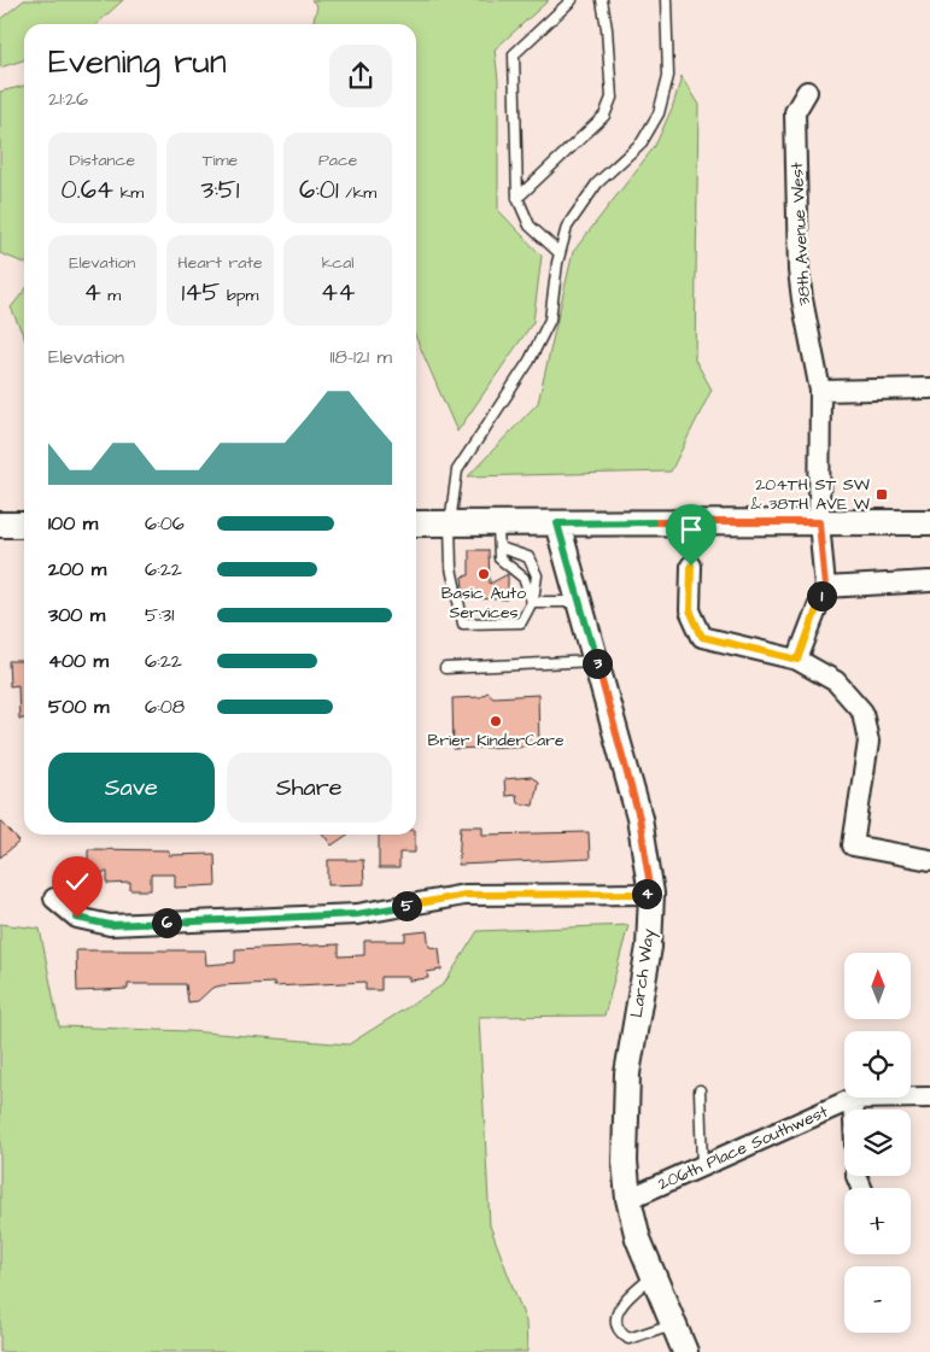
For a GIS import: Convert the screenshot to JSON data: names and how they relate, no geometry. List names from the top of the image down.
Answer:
{
  "streets": {
    "street": ["38th Avenue West", "Larch Way", "206th Place Southwest"]
  },
  "crossings": [
    ["Larch Way", "206th Place Southwest"]
  ],
  "places": {
    "transit": ["204TH ST SW & 38TH AVE W"],
    "other": ["Basic Auto Services", "Brier KinderCare"]
  },
  "north": "top",
  "page": {
    "heading": ["Evening run", "21:26"],
    "stats": [
      ["Distance", "0.64 km"],
      ["Time", "3:51"],
      ["Pace", "6:01 /km"],
      ["Elevation", "4 m"],
      ["Heart rate", "145 bpm"],
      ["kcal", "44"]
    ],
    "chart": ["Elevation", "118–121 m"],
    "list": [
      {
        "name": "100 m",
        "note": "6:06"
      },
      {
        "name": "200 m",
        "note": "6:22"
      },
      {
        "name": "300 m",
        "note": "5:31"
      },
      {
        "name": "400 m",
        "note": "6:22"
      },
      {
        "name": "500 m",
        "note": "6:08"
      }
    ],
    "pins": [
      "1",
      "3",
      "4",
      "5",
      "6"
    ],
    "buttons": ["Save", "Share"],
    "map_buttons": ["+", "−"]
  }
}
